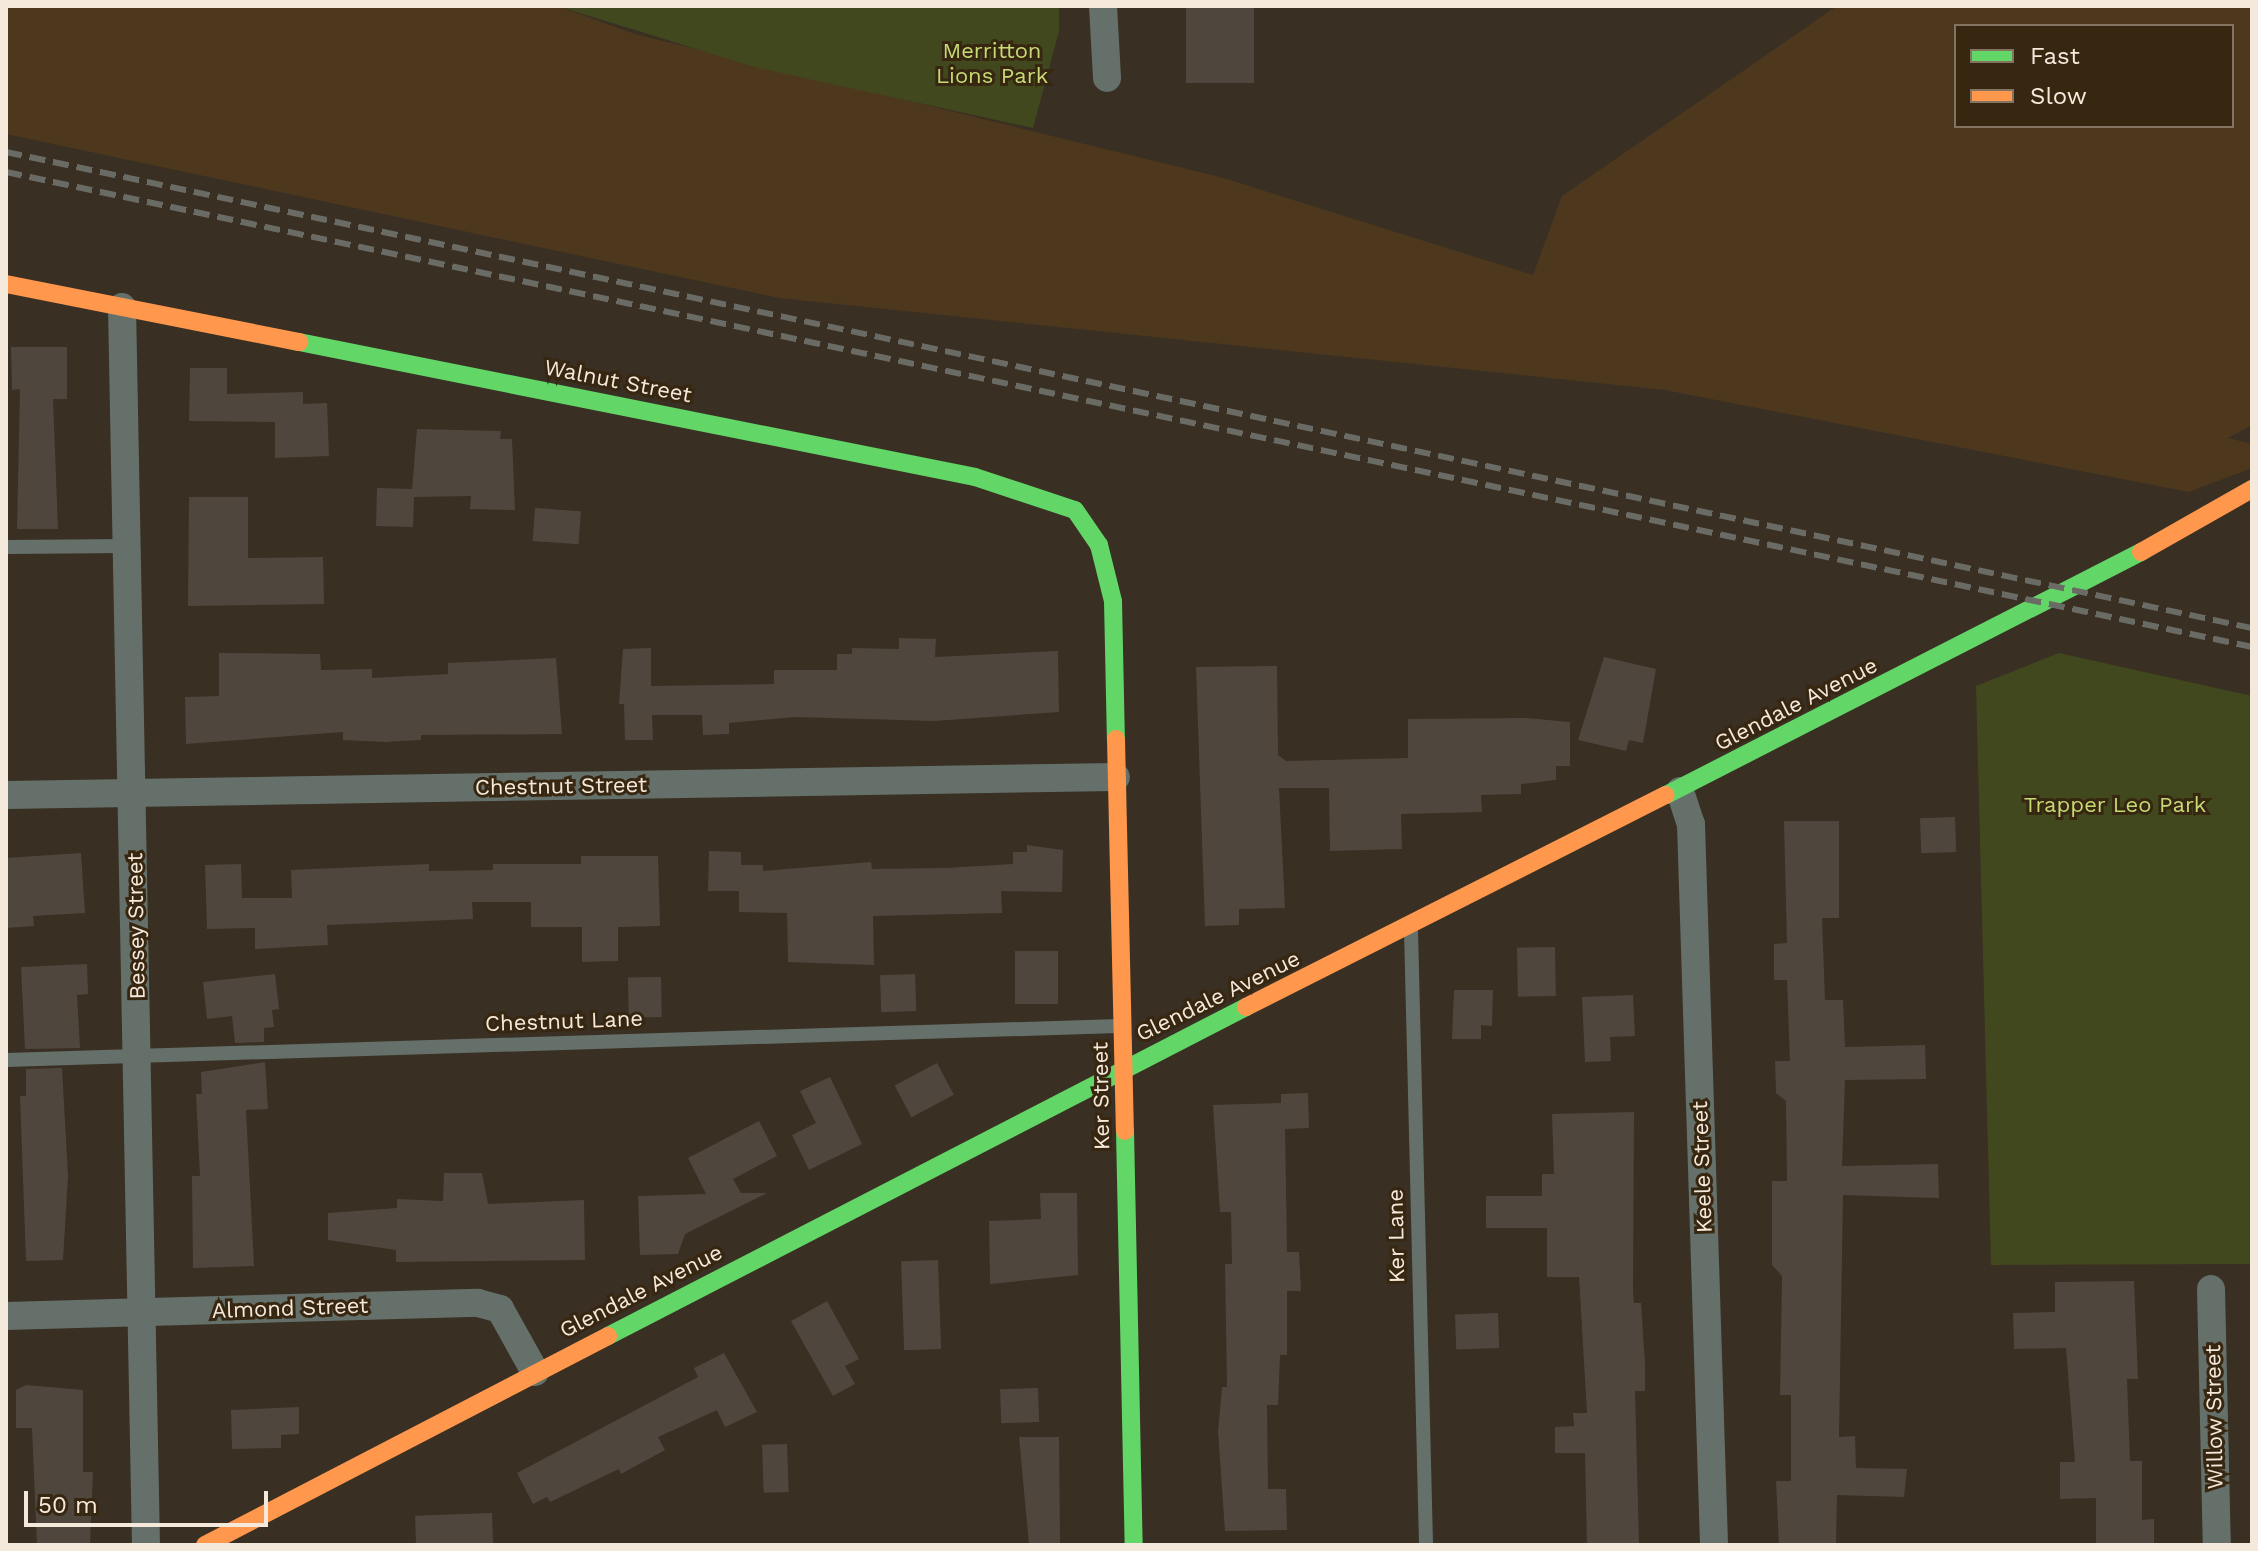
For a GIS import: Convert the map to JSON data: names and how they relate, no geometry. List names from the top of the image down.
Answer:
{
  "streets": {
    "main road": ["Walnut Street", "Glendale Avenue", "Ker Street"],
    "street": [
      "Chestnut Street",
      "Bessey Street",
      "Keele Street",
      "Almond Street",
      "Willow Street"
    ],
    "lane": ["Chestnut Lane", "Ker Lane"]
  },
  "crossings": [
    ["Walnut Street", "Bessey Street"],
    ["Walnut Street", "Ker Street"],
    ["Glendale Avenue", "Ker Street"],
    ["Glendale Avenue", "Keele Street"],
    ["Glendale Avenue", "Ker Lane"],
    ["Glendale Avenue", "Almond Street"],
    ["Chestnut Street", "Bessey Street"],
    ["Chestnut Street", "Ker Street"],
    ["Bessey Street", "Chestnut Lane"],
    ["Bessey Street", "Almond Street"],
    ["Chestnut Lane", "Ker Street"]
  ],
  "parks": ["Merritton Lions Park", "Trapper Leo Park"],
  "legend": ["Fast", "Slow"],
  "scale_bar": "50 m"
}
